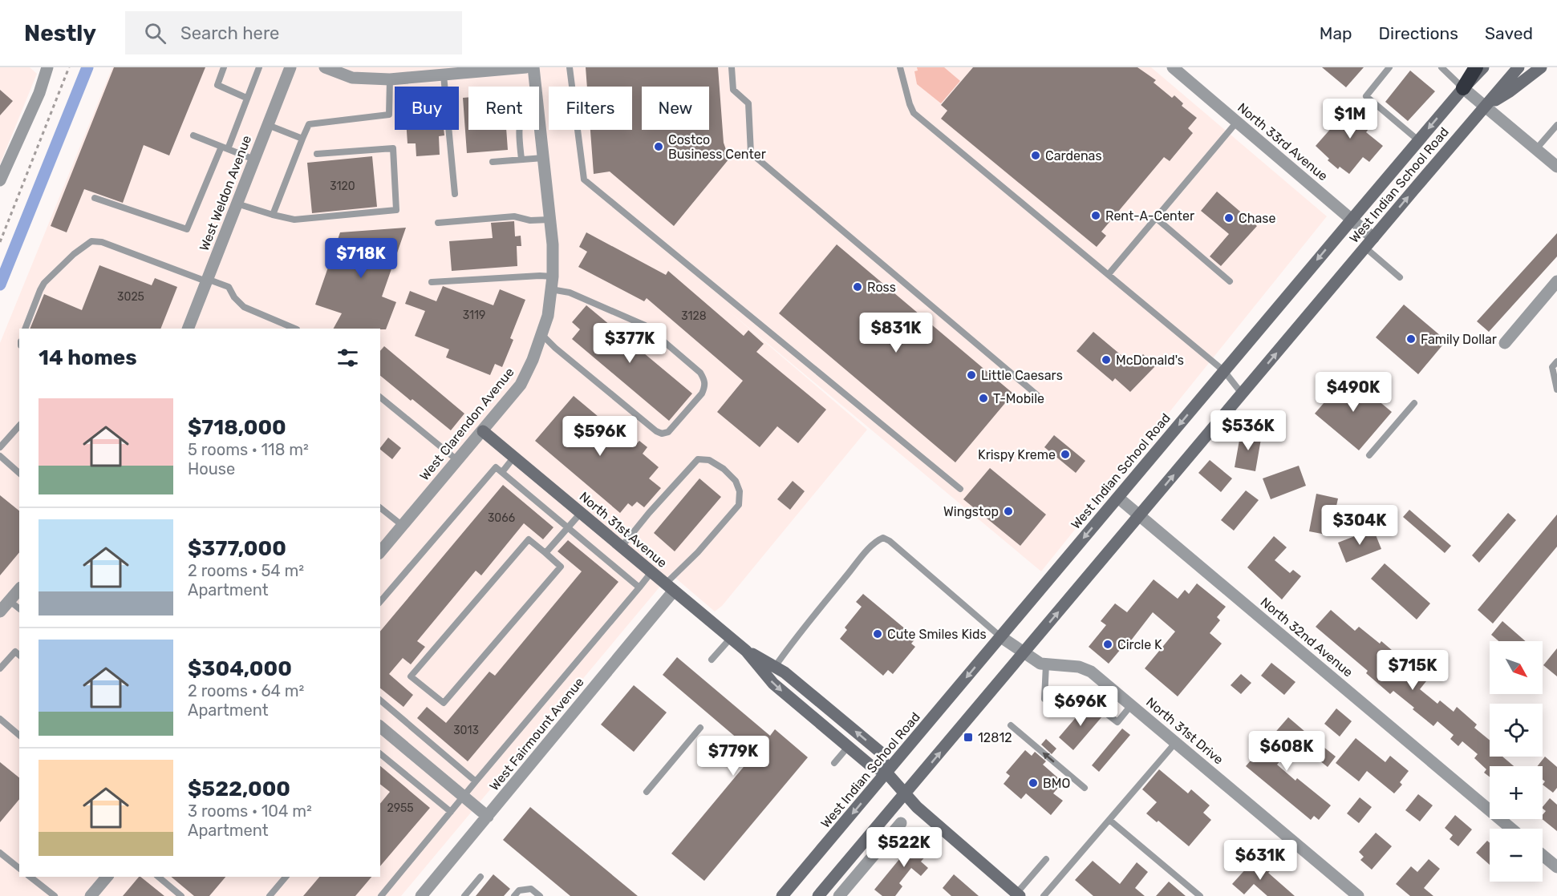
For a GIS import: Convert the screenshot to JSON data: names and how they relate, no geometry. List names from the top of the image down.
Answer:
{
  "streets": {
    "main road": ["West Indian School Road", "North 31st Avenue"],
    "street": [
      "North 33rd Avenue",
      "West Weldon Avenue",
      "West Clarendon Avenue",
      "North 32nd Avenue",
      "North 31st Drive",
      "West Fairmount Avenue"
    ]
  },
  "crossings": [
    ["North 33rd Avenue", "West Indian School Road"],
    ["West Indian School Road", "North 31st Avenue"],
    ["West Indian School Road", "North 32nd Avenue"],
    ["West Indian School Road", "North 31st Drive"],
    ["West Clarendon Avenue", "North 31st Avenue"],
    ["North 31st Avenue", "West Fairmount Avenue"]
  ],
  "places": {
    "other": [
      "Costco Business Center",
      "Cardenas",
      "Rent-A-Center",
      "Chase",
      "Ross",
      "Family Dollar",
      "McDonald's",
      "Little Caesars",
      "T-Mobile",
      "Krispy Kreme",
      "Wingstop",
      "Cute Smiles Kids",
      "Circle K",
      "BMO"
    ],
    "transit": ["12812"]
  },
  "house_numbers": [
    "3120",
    "3025",
    "3119",
    "3128",
    "3066",
    "3013",
    "2955"
  ],
  "north": "bottom right",
  "page": {
    "header": "Nestly",
    "search": "Search here",
    "nav": ["Map", "Directions", "Saved"],
    "chip": [
      "Buy",
      "Rent",
      "Filters",
      "New"
    ],
    "price": [
      "$1M",
      "$718K",
      "$831K",
      "$377K",
      "$490K",
      "$536K",
      "$596K",
      "$304K",
      "$715K",
      "$696K",
      "$608K",
      "$779K",
      "$522K",
      "$631K"
    ],
    "heading": "14 homes",
    "list": [
      {
        "name": "$718,000",
        "note": "5 rooms · 118 m² · House"
      },
      {
        "name": "$377,000",
        "note": "2 rooms · 54 m² · Apartment"
      },
      {
        "name": "$304,000",
        "note": "2 rooms · 64 m² · Apartment"
      },
      {
        "name": "$522,000",
        "note": "3 rooms · 104 m² · Apartment"
      }
    ],
    "map_buttons": ["+", "−"]
  }
}
